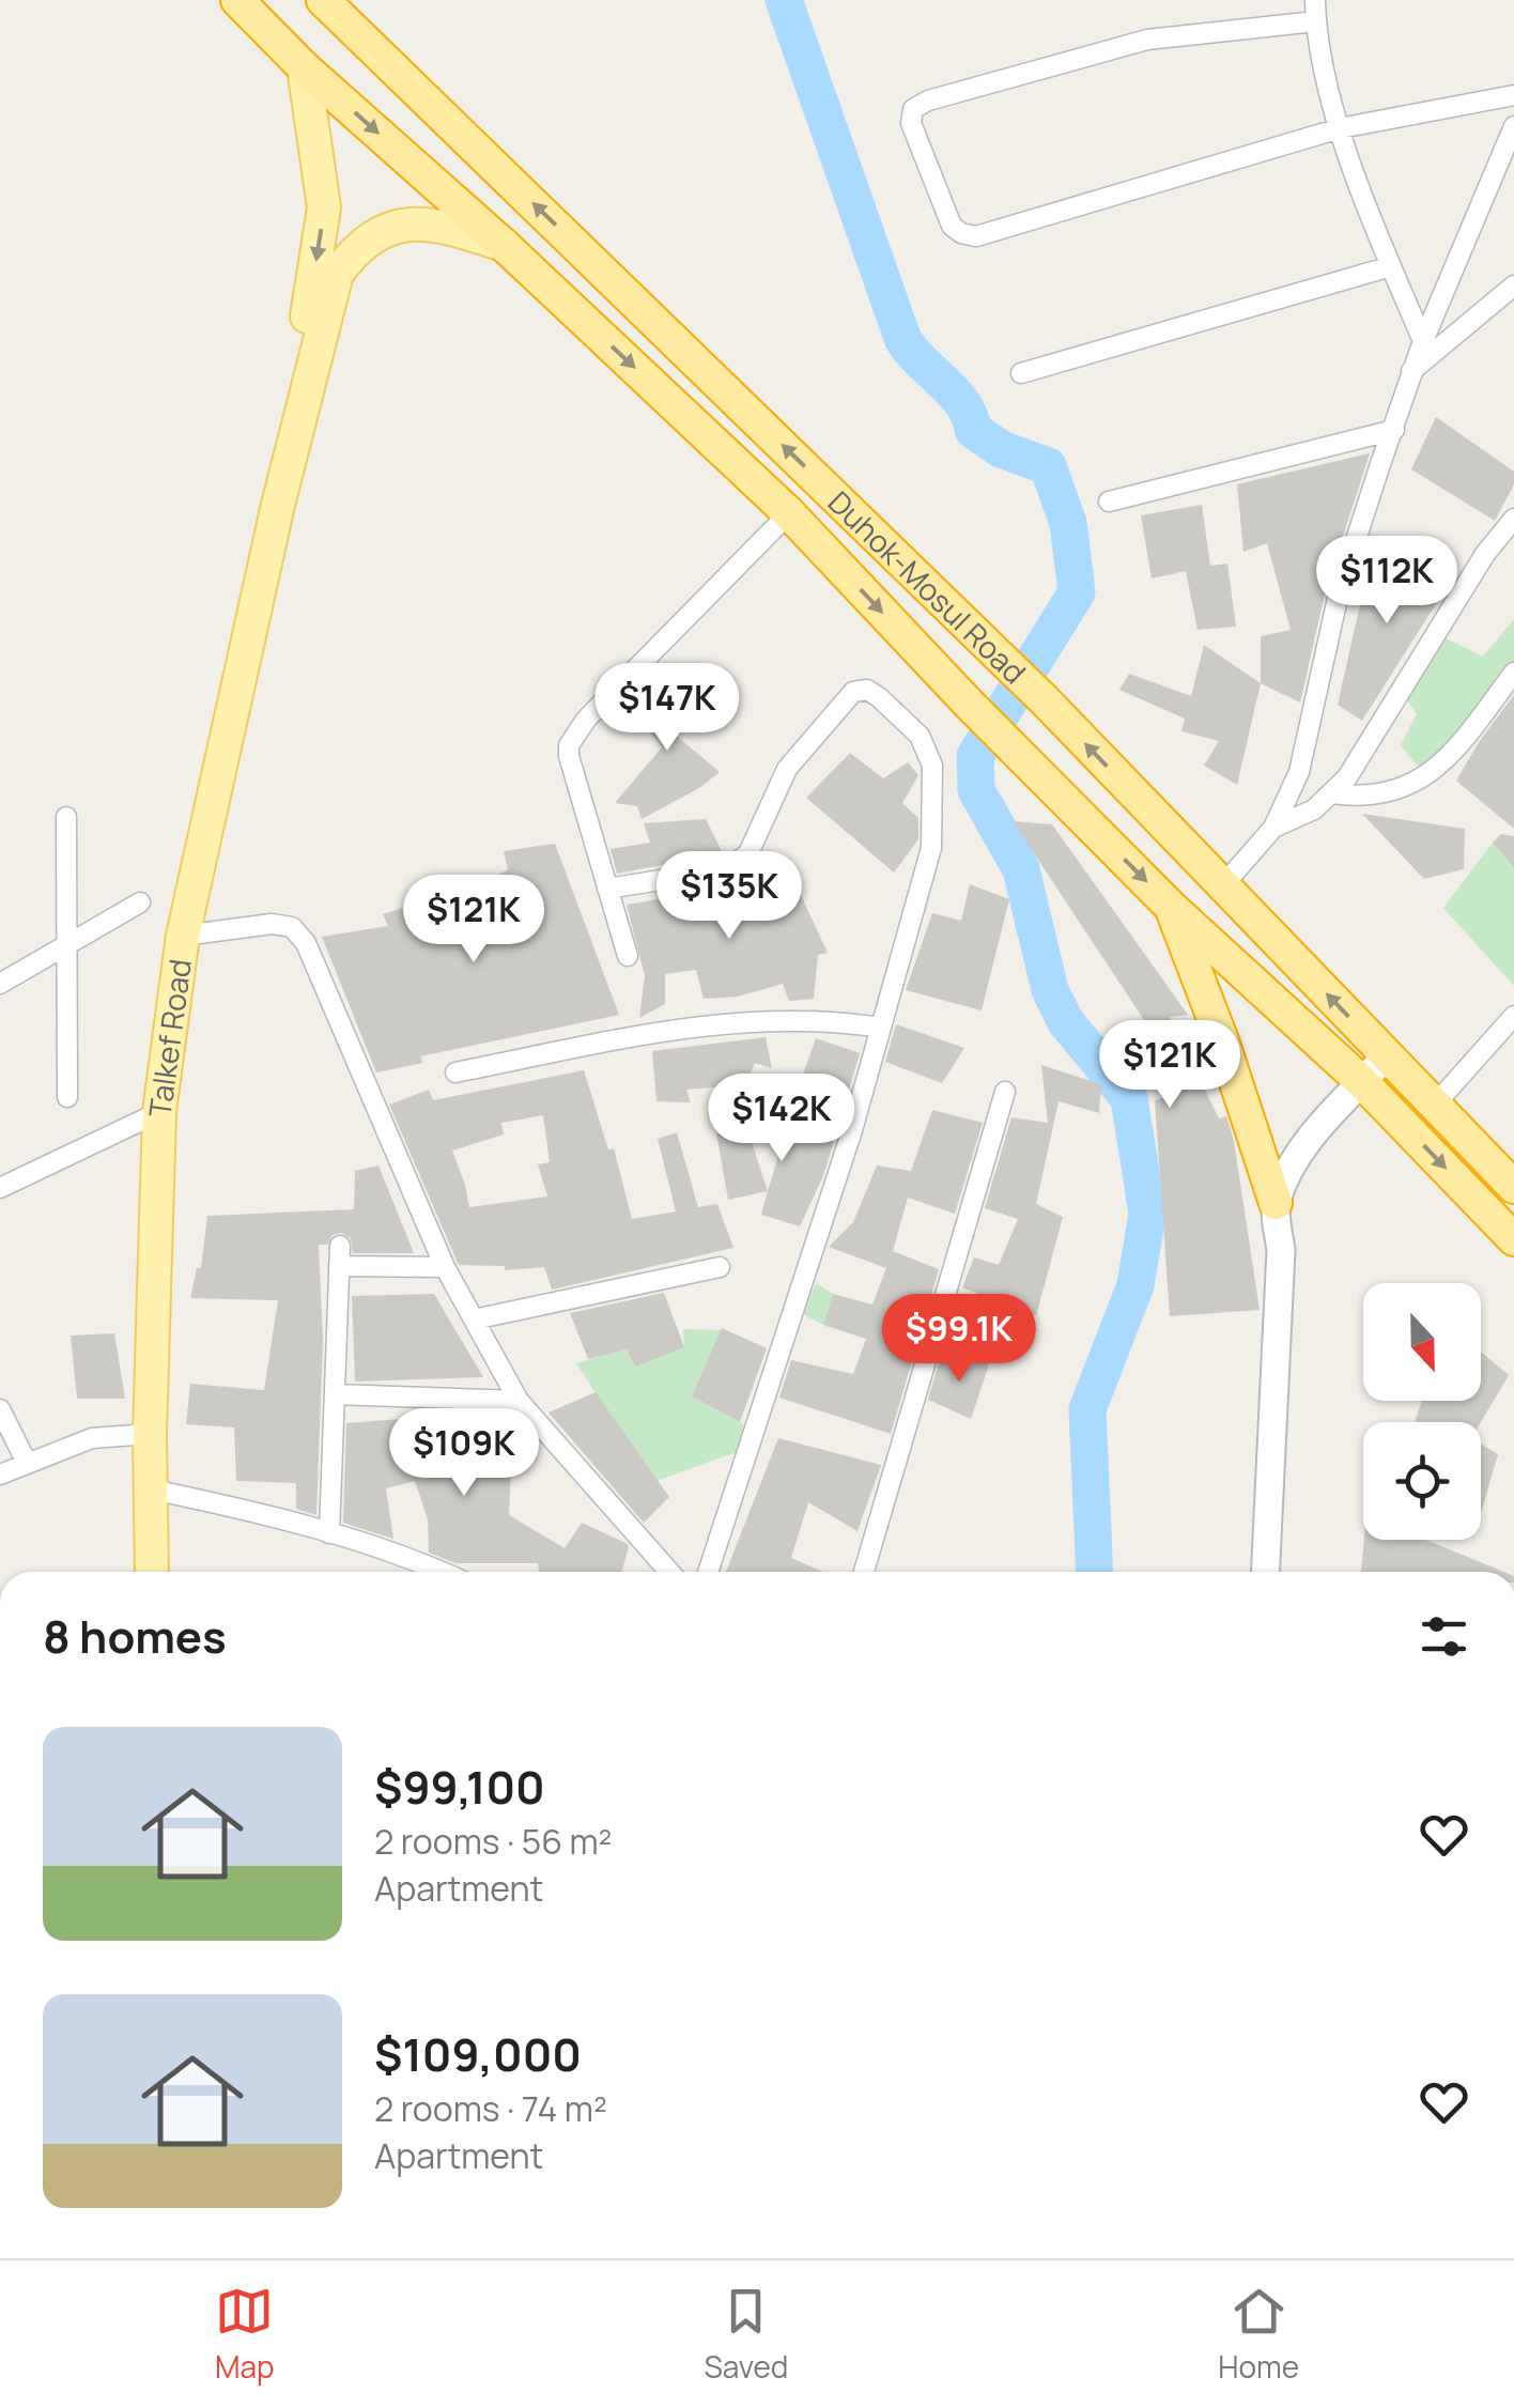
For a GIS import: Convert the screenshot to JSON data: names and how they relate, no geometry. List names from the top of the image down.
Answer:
{
  "streets": {
    "highway": ["Duhok-Mosul Road"],
    "main road": ["Talkef Road"]
  },
  "north": "bottom",
  "page": {
    "price": [
      "$112K",
      "$147K",
      "$135K",
      "$121K",
      "$121K",
      "$142K",
      "$99.1K",
      "$109K"
    ],
    "heading": "8 homes",
    "list": [
      {
        "name": "$99,100",
        "note": "2 rooms · 56 m² · Apartment"
      },
      {
        "name": "$109,000",
        "note": "2 rooms · 74 m² · Apartment"
      }
    ],
    "tabs": ["Map", "Saved", "Home"]
  }
}
